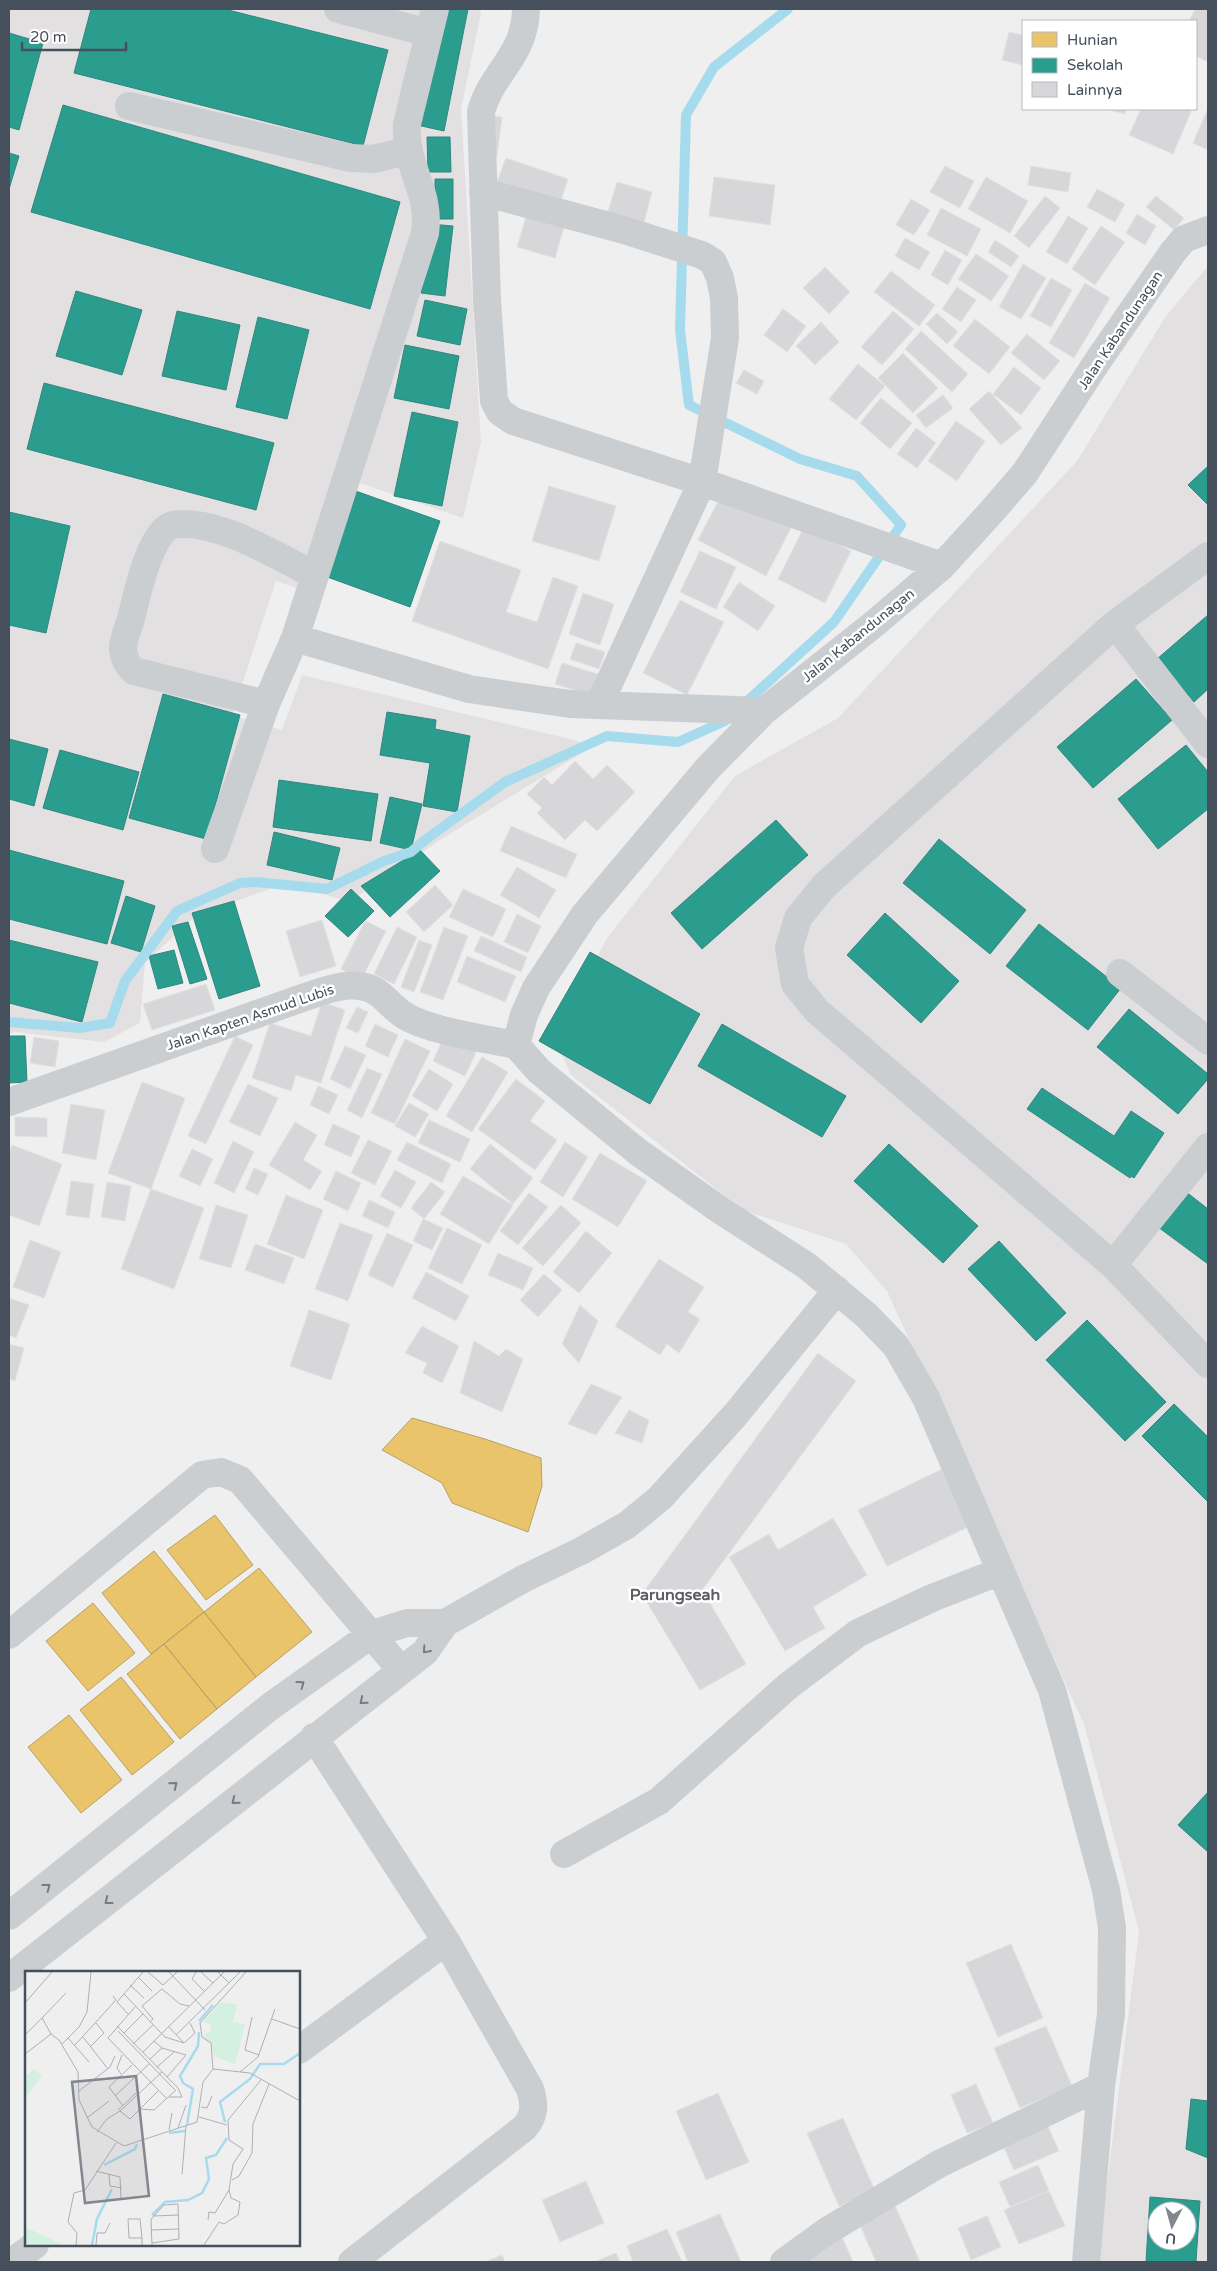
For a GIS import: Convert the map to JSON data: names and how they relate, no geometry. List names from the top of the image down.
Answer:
{
  "streets": {
    "street": ["Jalan Kabandunagan", "Jalan Kapten Asmud Lubis"]
  },
  "crossings": [
    ["Jalan Kabandunagan", "Jalan Kapten Asmud Lubis"]
  ],
  "districts": ["Parungseah"],
  "legend": ["Hunian", "Sekolah", "Lainnya"],
  "scale_bar": "20 m",
  "north": "bottom"
}
